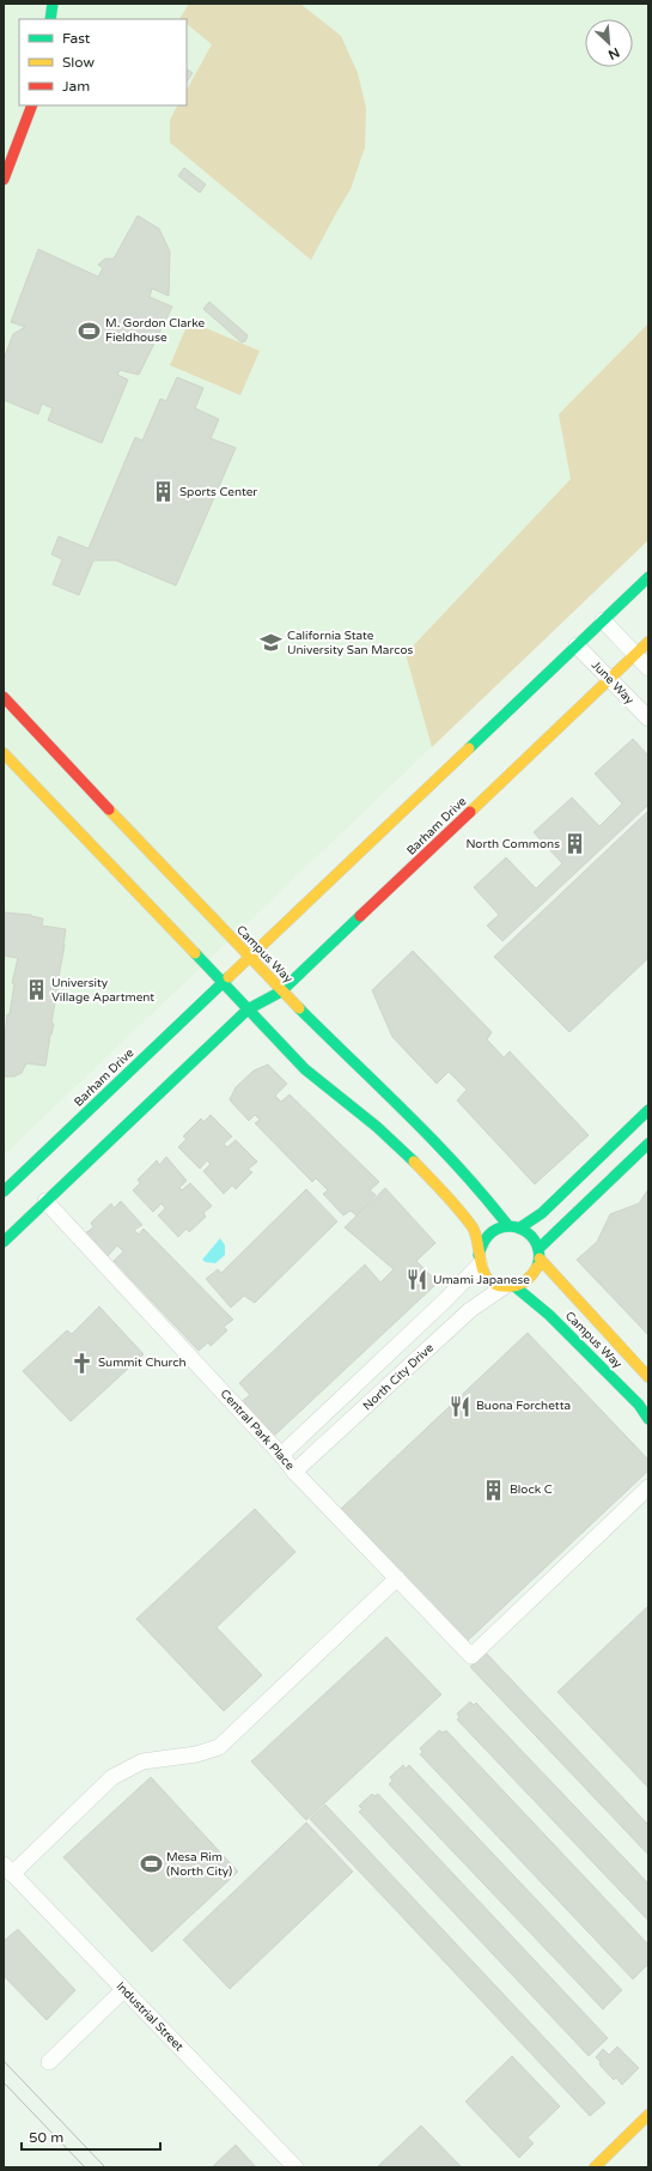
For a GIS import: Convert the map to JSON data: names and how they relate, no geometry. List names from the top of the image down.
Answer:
{
  "streets": {
    "street": [
      "June Way",
      "Barham Drive",
      "Campus Way",
      "North City Drive",
      "Central Park Place",
      "Industrial Street"
    ]
  },
  "crossings": [
    ["June Way", "Barham Drive"],
    ["Barham Drive", "Campus Way"],
    ["Campus Way", "North City Drive"],
    ["North City Drive", "Central Park Place"]
  ],
  "places": {
    "sports": ["M. Gordon Clarke Fieldhouse", "Mesa Rim (North City)"],
    "building": [
      "Sports Center",
      "North Commons",
      "University Village Apartment",
      "Block C"
    ],
    "school or university": ["California State University San Marcos"],
    "restaurant": ["Umami Japanese", "Buona Forchetta"],
    "church": ["Summit Church"]
  },
  "legend": ["Fast", "Slow", "Jam"],
  "scale_bar": "50 m",
  "north": "bottom right"
}
